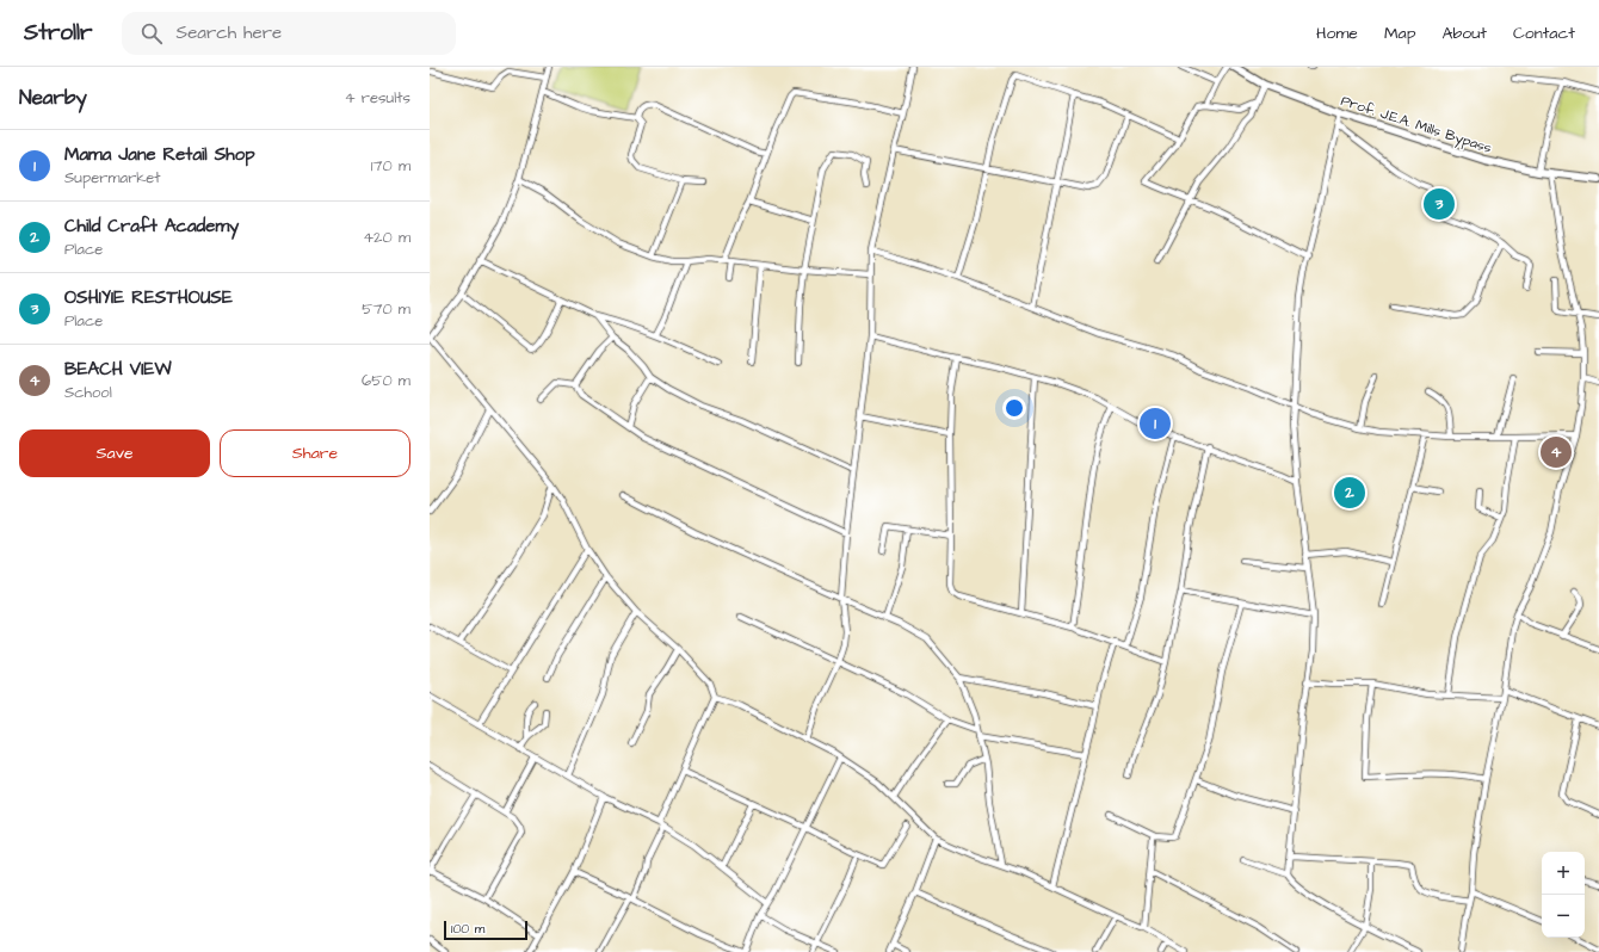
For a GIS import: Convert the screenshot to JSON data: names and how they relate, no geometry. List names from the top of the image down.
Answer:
{
  "streets": {
    "street": ["Prof. J.E.A. Mills Bypass"]
  },
  "scale_bar": "100 m",
  "page": {
    "header": "Strollr",
    "search": "Search here",
    "nav": [
      "Home",
      "Map",
      "About",
      "Contact"
    ],
    "heading": ["Nearby", "4 results"],
    "list": [
      {
        "mark": "1",
        "name": "Mama Jane Retail Shop",
        "note": "Supermarket",
        "value": "170 m"
      },
      {
        "mark": "2",
        "name": "Child Craft Academy",
        "note": "Place",
        "value": "420 m"
      },
      {
        "mark": "3",
        "name": "OSHIYIE RESTHOUSE",
        "note": "Place",
        "value": "570 m"
      },
      {
        "mark": "4",
        "name": "BEACH VIEW",
        "note": "School",
        "value": "650 m"
      }
    ],
    "pins": [
      "3",
      "1",
      "4",
      "2"
    ],
    "buttons": ["Save", "Share"],
    "map_buttons": ["+", "−"],
    "scale": "100 m"
  }
}
